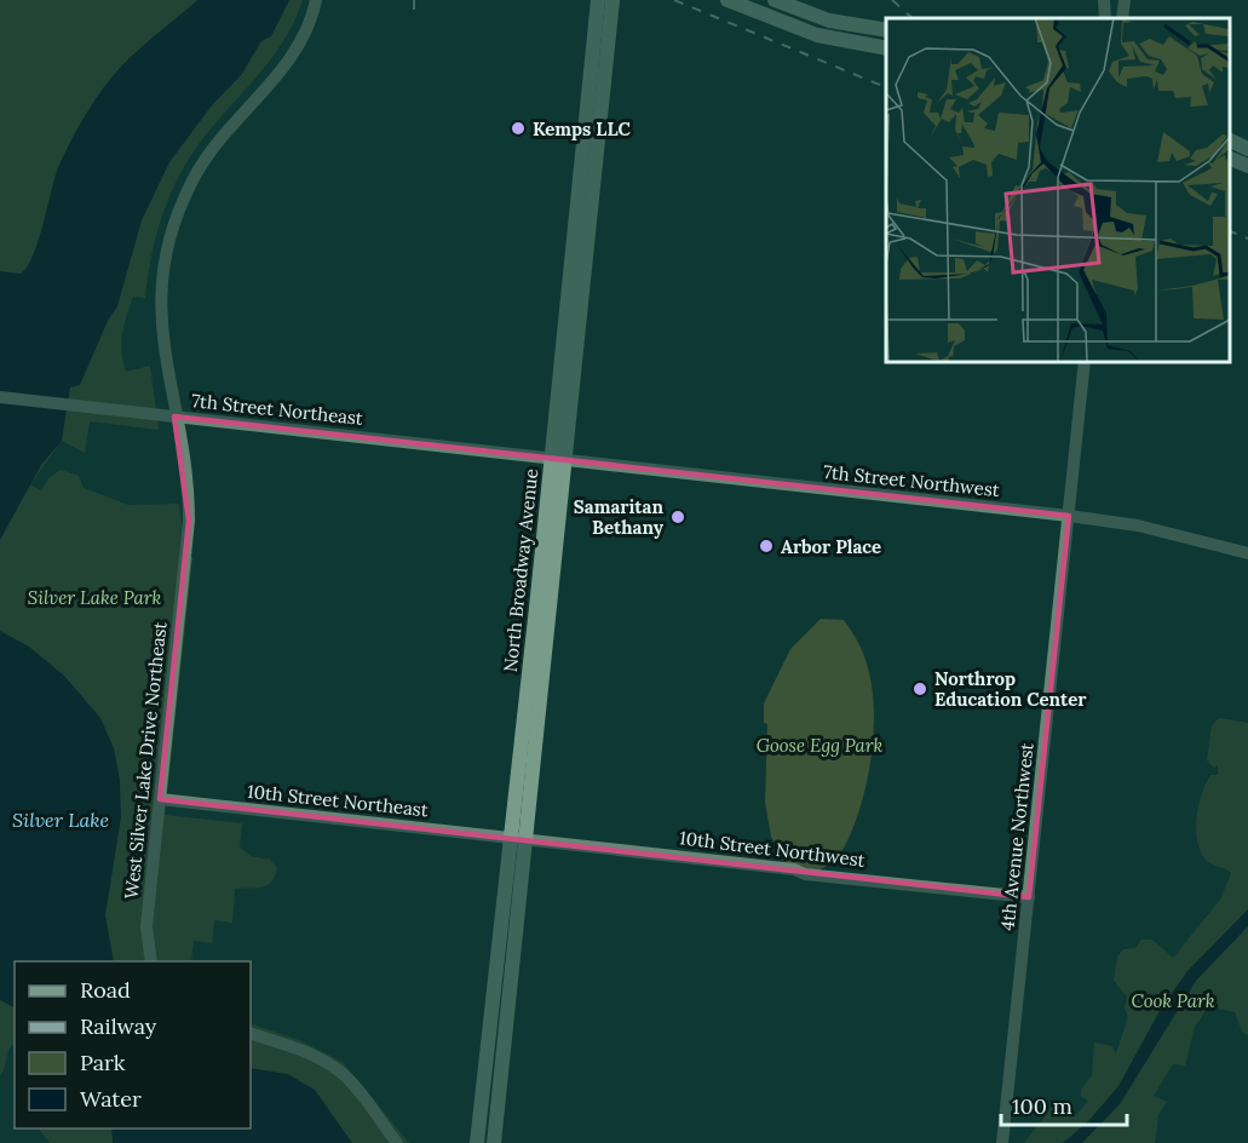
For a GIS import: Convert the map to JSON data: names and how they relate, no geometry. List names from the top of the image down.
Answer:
{
  "streets": {
    "main road": [
      "7th Street Northeast",
      "7th Street Northwest",
      "North Broadway Avenue",
      "West Silver Lake Drive Northeast",
      "10th Street Northeast",
      "4th Avenue Northwest",
      "10th Street Northwest"
    ]
  },
  "crossings": [
    ["7th Street Northeast", "7th Street Northwest"],
    ["7th Street Northeast", "North Broadway Avenue"],
    ["7th Street Northeast", "West Silver Lake Drive Northeast"],
    ["7th Street Northwest", "North Broadway Avenue"],
    ["7th Street Northwest", "4th Avenue Northwest"],
    ["North Broadway Avenue", "10th Street Northeast"],
    ["North Broadway Avenue", "10th Street Northwest"],
    ["West Silver Lake Drive Northeast", "10th Street Northeast"],
    ["10th Street Northeast", "10th Street Northwest"],
    ["4th Avenue Northwest", "10th Street Northwest"]
  ],
  "water": ["Silver Lake"],
  "parks": ["Silver Lake Park", "Goose Egg Park", "Cook Park"],
  "places": [
    "Kemps LLC",
    "Samaritan Bethany",
    "Arbor Place",
    "Northrop Education Center"
  ],
  "legend": [
    "Road",
    "Railway",
    "Park",
    "Water"
  ],
  "scale_bar": "100 m"
}
